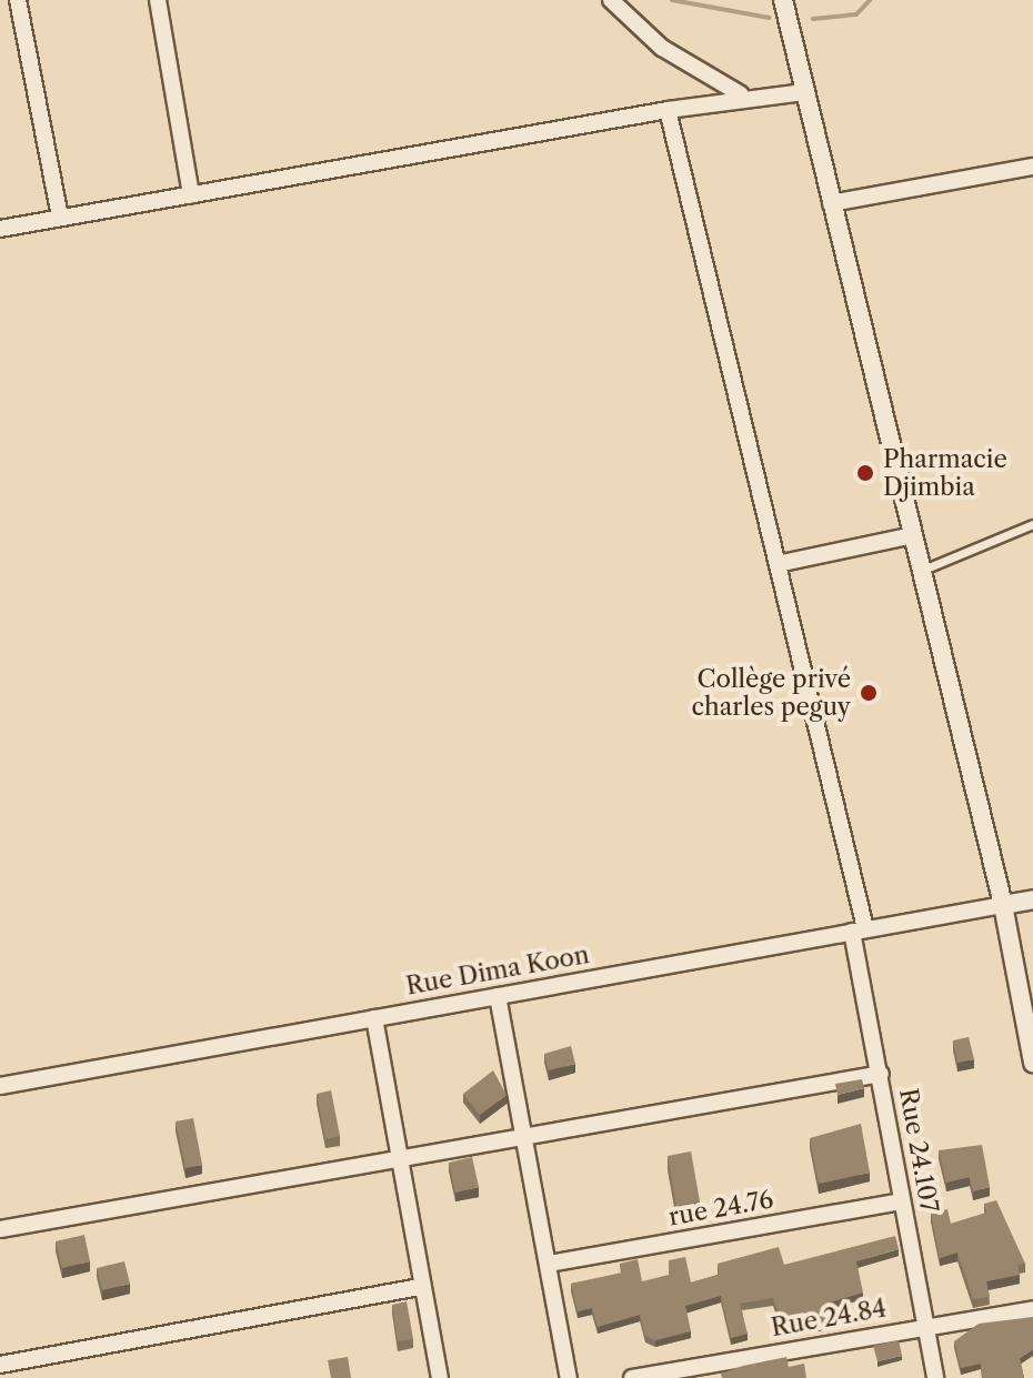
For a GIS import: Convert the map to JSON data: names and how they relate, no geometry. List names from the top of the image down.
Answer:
{
  "streets": {
    "street": [
      "Rue Dima Koon",
      "Rue 24.107",
      "rue 24.76",
      "Rue 24.84"
    ]
  },
  "crossings": [
    ["Rue Dima Koon", "Rue 24.107"],
    ["Rue 24.107", "rue 24.76"],
    ["Rue 24.107", "Rue 24.84"]
  ],
  "places": ["Pharmacie Djimbia", "Collège privé charles peguy"]
}
